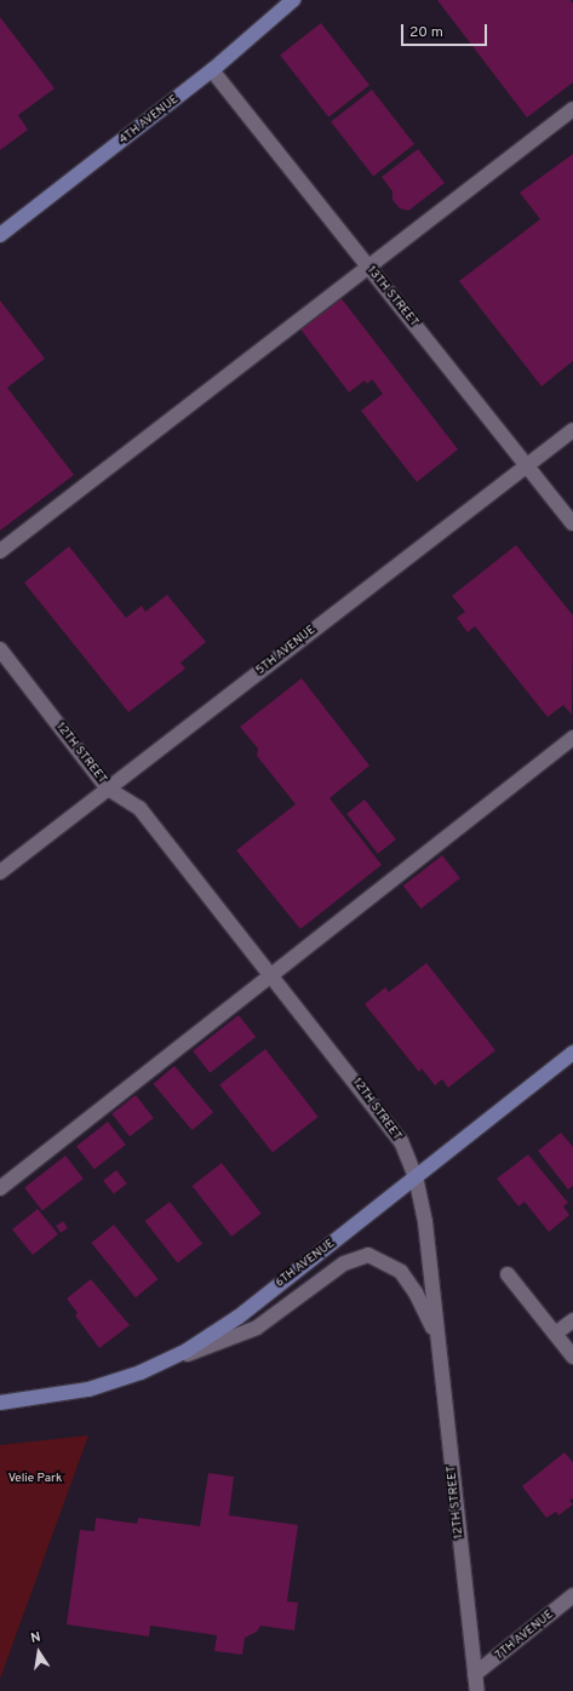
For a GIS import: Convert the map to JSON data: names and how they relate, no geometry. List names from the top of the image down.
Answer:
{
  "streets": {
    "main road": ["4TH AVENUE", "6TH AVENUE"],
    "street": [
      "13TH STREET",
      "5TH AVENUE",
      "12TH STREET",
      "7TH AVENUE"
    ]
  },
  "crossings": [
    ["4TH AVENUE", "13TH STREET"],
    ["13TH STREET", "5TH AVENUE"],
    ["5TH AVENUE", "12TH STREET"],
    ["12TH STREET", "6TH AVENUE"],
    ["12TH STREET", "7TH AVENUE"]
  ],
  "parks": ["Velie Park"],
  "scale_bar": "20 m",
  "north": "top"
}
